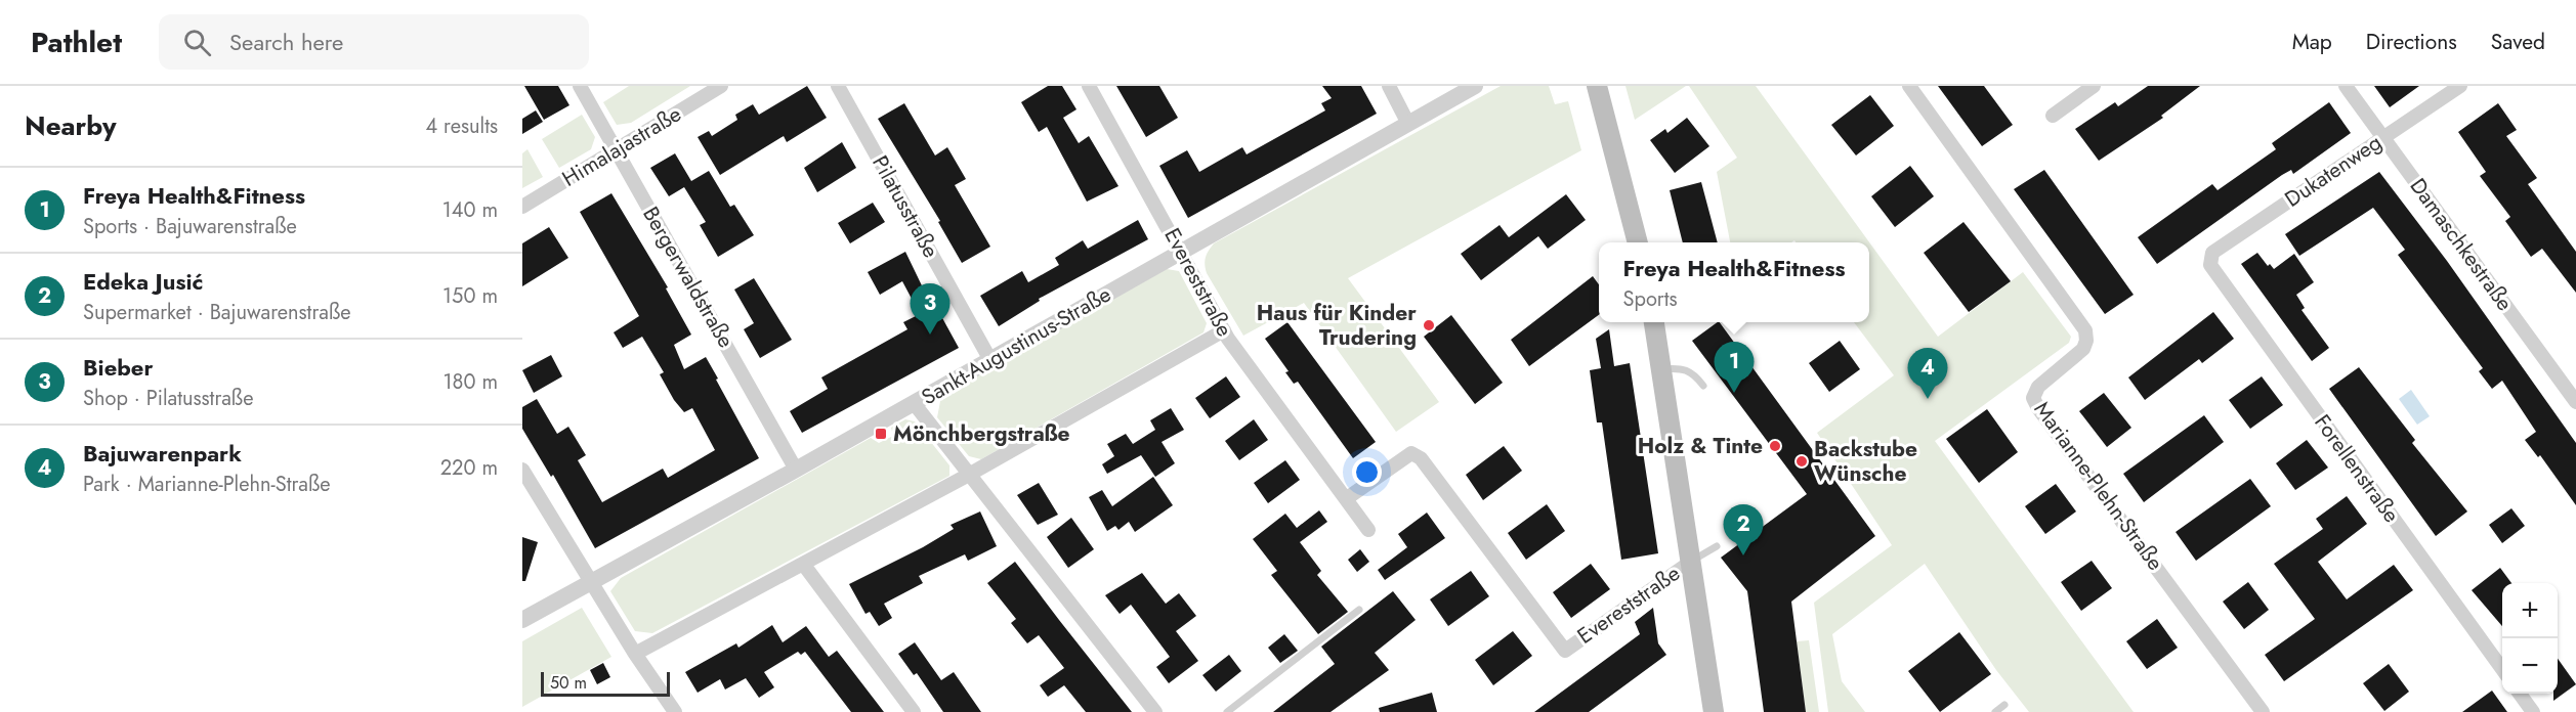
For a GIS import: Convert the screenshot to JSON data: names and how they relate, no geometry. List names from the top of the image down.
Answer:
{
  "streets": {
    "street": [
      "Himalajastraße",
      "Dukatenweg",
      "Pilatusstraße",
      "Damaschkestraße",
      "Bergerwaldstraße",
      "Evereststraße",
      "Sankt-Augustinus-Straße",
      "Forellenstraße",
      "Marianne-Plehn-Straße"
    ]
  },
  "crossings": [
    ["Himalajastraße", "Bergerwaldstraße"],
    ["Dukatenweg", "Damaschkestraße"],
    ["Dukatenweg", "Forellenstraße"],
    ["Pilatusstraße", "Sankt-Augustinus-Straße"],
    ["Bergerwaldstraße", "Sankt-Augustinus-Straße"],
    ["Evereststraße", "Sankt-Augustinus-Straße"]
  ],
  "places": {
    "other": ["Haus für Kinder Trudering", "Holz & Tinte", "Backstube Wünsche"],
    "transit": ["Mönchbergstraße"]
  },
  "scale_bar": "50 m",
  "page": {
    "header": "Pathlet",
    "search": "Search here",
    "nav": ["Map", "Directions", "Saved"],
    "heading": ["Nearby", "4 results"],
    "list": [
      {
        "mark": "1",
        "name": "Freya Health&Fitness",
        "note": "Sports · Bajuwarenstraße",
        "value": "140 m"
      },
      {
        "mark": "2",
        "name": "Edeka Jusić",
        "note": "Supermarket · Bajuwarenstraße",
        "value": "150 m"
      },
      {
        "mark": "3",
        "name": "Bieber",
        "note": "Shop · Pilatusstraße",
        "value": "180 m"
      },
      {
        "mark": "4",
        "name": "Bajuwarenpark",
        "note": "Park · Marianne-Plehn-Straße",
        "value": "220 m"
      }
    ],
    "popup": ["Freya Health&Fitness", "Sports"],
    "pins": [
      "3",
      "1",
      "4",
      "2"
    ],
    "map_buttons": ["+", "−"],
    "scale": "50 m"
  }
}
